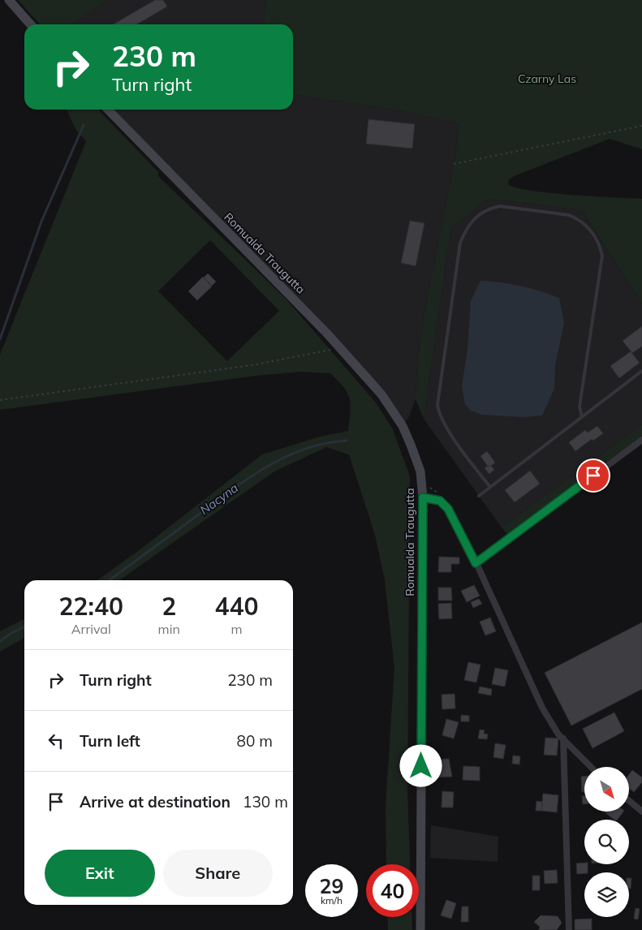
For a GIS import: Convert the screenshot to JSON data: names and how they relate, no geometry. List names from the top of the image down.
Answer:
{
  "streets": {
    "street": ["Romualda Traugutta"]
  },
  "water": ["Nacyna"],
  "parks": ["Czarny Las"],
  "north": "bottom right",
  "page": {
    "turn": ["230 m", "Turn right"],
    "eta": [
      "22:40",
      "Arrival",
      "2",
      "min",
      "440",
      "m"
    ],
    "list": [
      {
        "name": "Turn right",
        "value": "230 m"
      },
      {
        "name": "Turn left",
        "value": "80 m"
      },
      {
        "name": "Arrive at destination",
        "value": "130 m"
      }
    ],
    "buttons": ["Exit", "Share"],
    "speed": "29 km/h",
    "limit": "40"
  }
}
